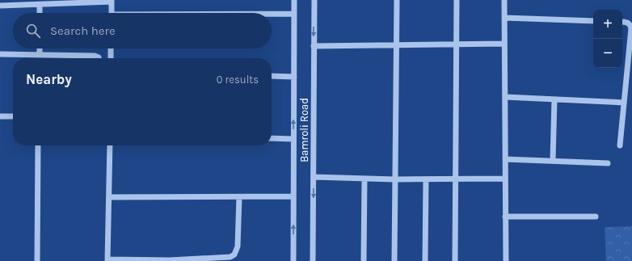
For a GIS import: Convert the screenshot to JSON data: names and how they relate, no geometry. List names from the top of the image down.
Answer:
{
  "streets": {
    "street": ["Bamroli Road"]
  },
  "page": {
    "map_buttons": ["+", "−"],
    "search": "Search here",
    "heading": ["Nearby", "0 results"]
  }
}
